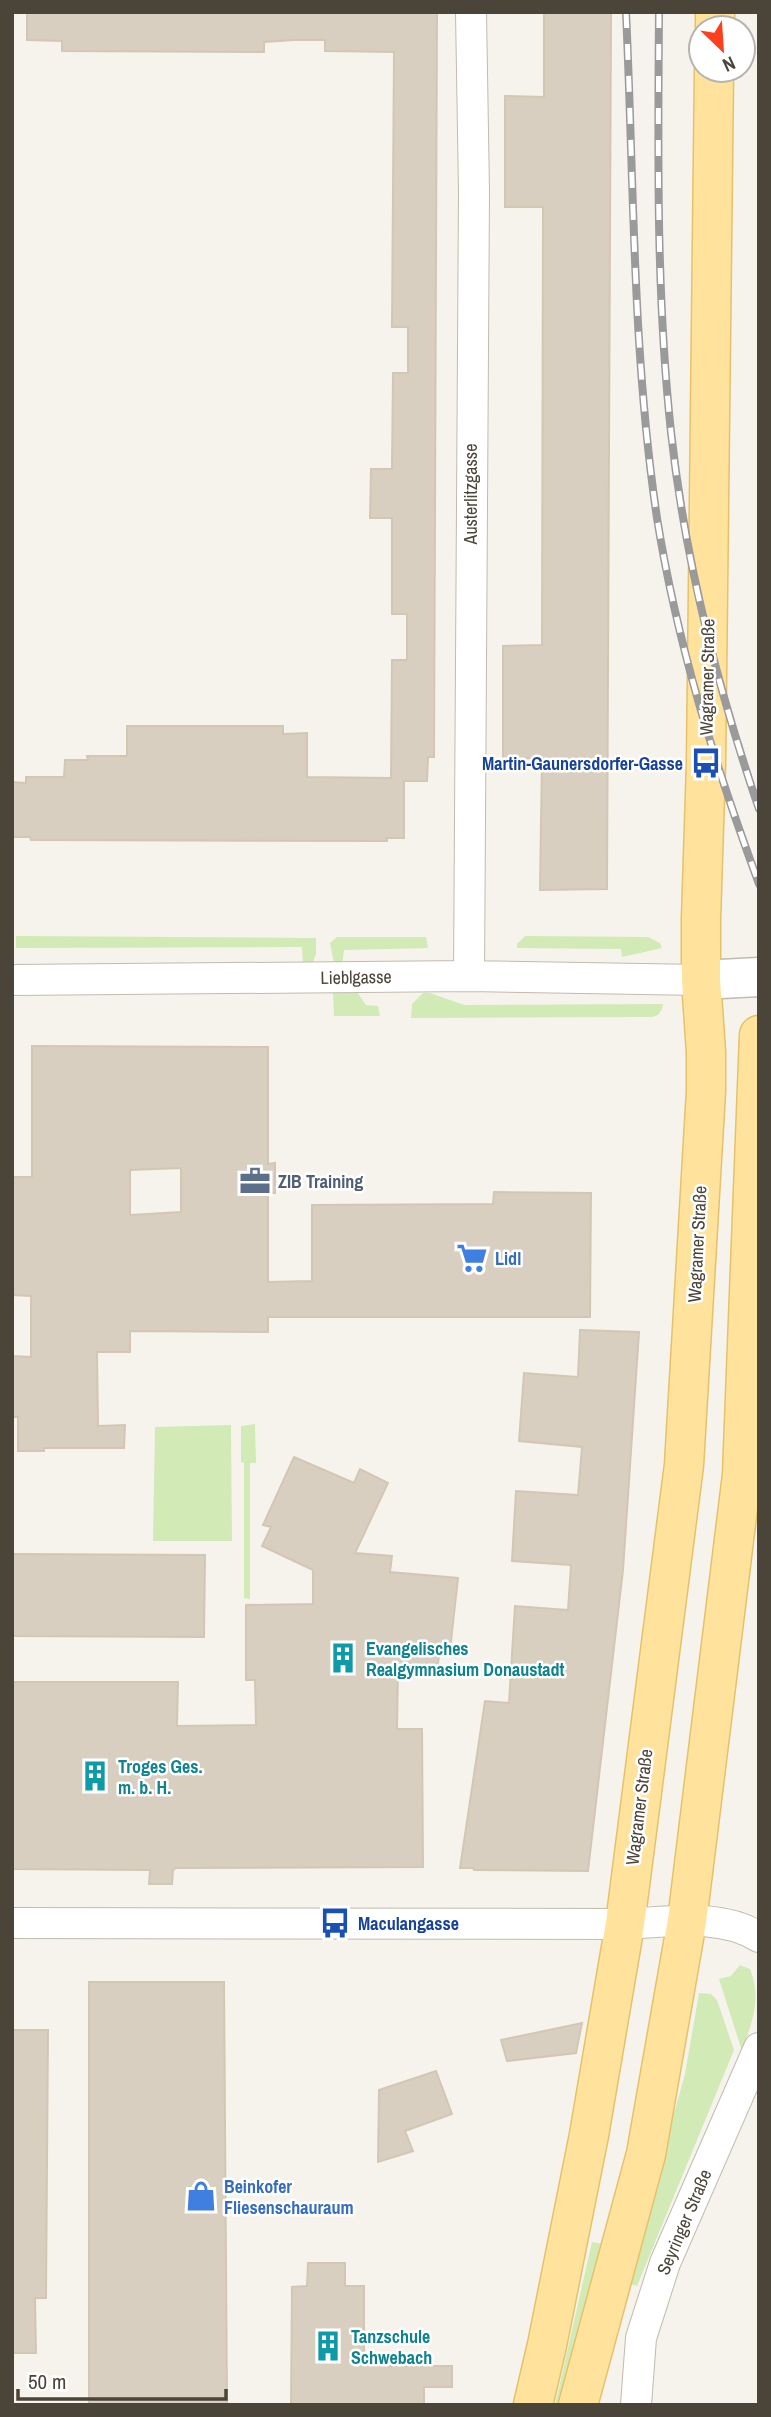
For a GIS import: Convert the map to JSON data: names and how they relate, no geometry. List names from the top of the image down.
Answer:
{
  "streets": {
    "main road": ["Wagramer Straße"],
    "street": ["Austerlitzgasse", "Lieblgasse", "Seyringer Straße"]
  },
  "crossings": [
    ["Austerlitzgasse", "Lieblgasse"],
    ["Wagramer Straße", "Lieblgasse"]
  ],
  "places": {
    "bus stop": ["Martin-Gaunersdorfer-Gasse", "Maculangasse"],
    "office": ["ZIB Training"],
    "supermarket": ["Lidl"],
    "building": ["Evangelisches Realgymnasium Donaustadt", "Troges Ges. m. b. H.", "Tanzschule Schwebach"],
    "shop": ["Beinkofer Fliesenschauraum"]
  },
  "scale_bar": "50 m",
  "north": "bottom right"
}
